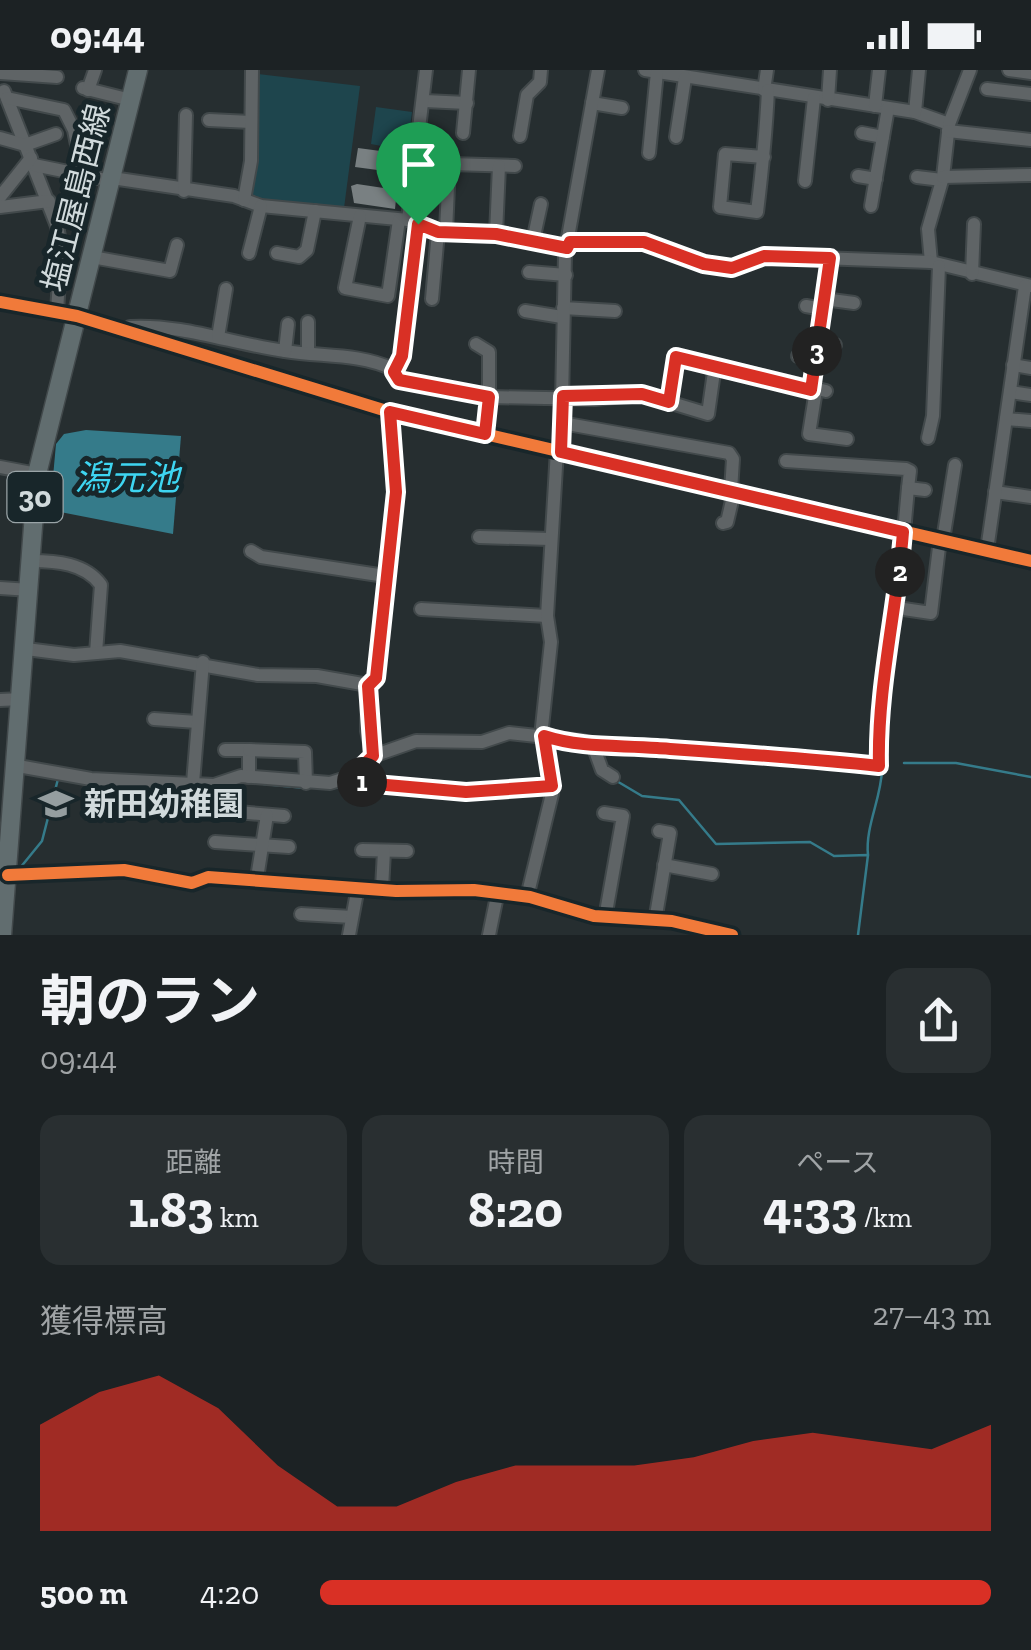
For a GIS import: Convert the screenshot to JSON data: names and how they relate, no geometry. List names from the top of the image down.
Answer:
{
  "streets": {
    "main road": ["塩江屋島西線", "30"]
  },
  "water": ["潟元池"],
  "places": {
    "school or university": ["新田幼稚園"]
  },
  "page": {
    "status": "09:44",
    "pins": ["3", "2", "1"],
    "heading": ["朝のラン", "09:44"],
    "stats": [
      ["距離", "1.83 km"],
      ["時間", "8:20"],
      ["ペース", "4:33 /km"]
    ],
    "chart": ["獲得標高", "27–43 m"],
    "list": [
      {
        "name": "500 m",
        "note": "4:20"
      }
    ]
  }
}
